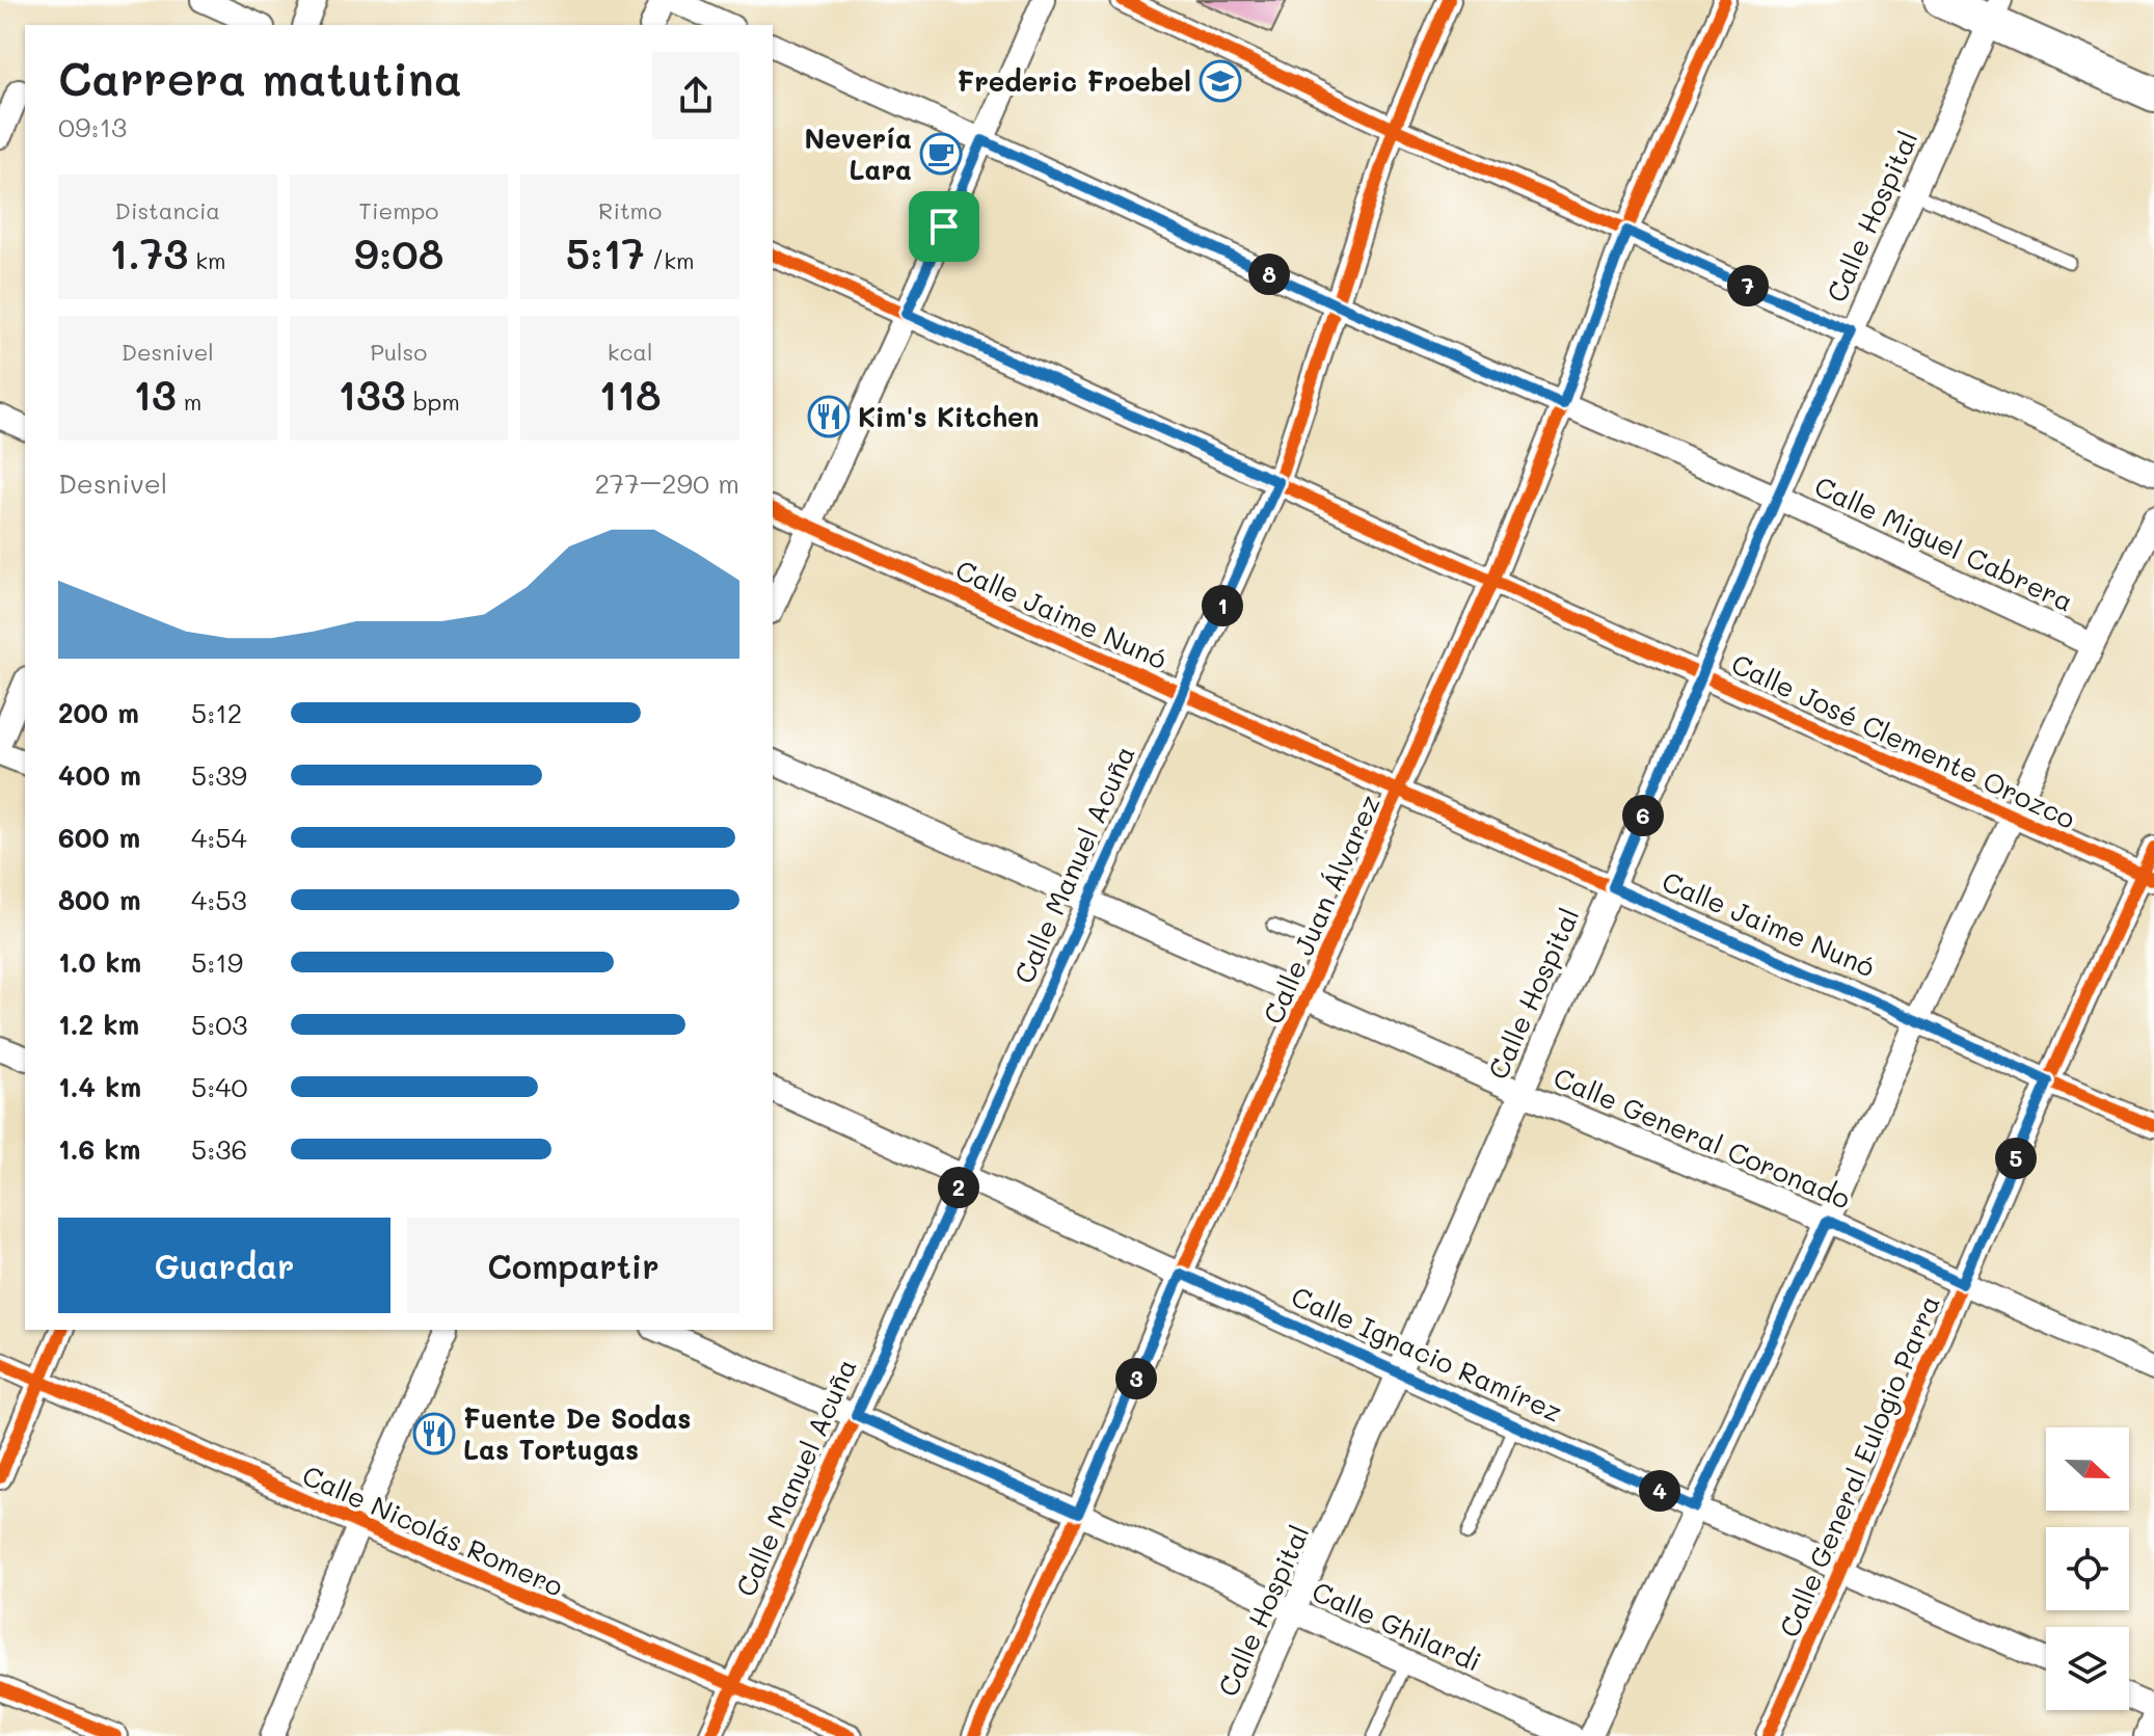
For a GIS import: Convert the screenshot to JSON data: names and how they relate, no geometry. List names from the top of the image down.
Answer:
{
  "streets": {
    "street": [
      "Calle Hospital",
      "Calle Miguel Cabrera",
      "Calle Jaime Nunó",
      "Calle José Clemente Orozco",
      "Calle Manuel Acuña",
      "Calle Juan Álvarez",
      "Calle General Coronado",
      "Calle Ignacio Ramírez",
      "Calle General Eulogio Parra",
      "Calle Nicolás Romero",
      "Calle Ghilardi"
    ]
  },
  "crossings": [
    ["Calle Hospital", "Calle Miguel Cabrera"],
    ["Calle Hospital", "Calle Jaime Nunó"],
    ["Calle Hospital", "Calle José Clemente Orozco"],
    ["Calle Hospital", "Calle General Coronado"],
    ["Calle Hospital", "Calle Ignacio Ramírez"],
    ["Calle Hospital", "Calle Ghilardi"],
    ["Calle Miguel Cabrera", "Calle Manuel Acuña"],
    ["Calle Miguel Cabrera", "Calle Juan Álvarez"],
    ["Calle Jaime Nunó", "Calle Manuel Acuña"],
    ["Calle Jaime Nunó", "Calle Juan Álvarez"],
    ["Calle Jaime Nunó", "Calle General Eulogio Parra"],
    ["Calle José Clemente Orozco", "Calle Manuel Acuña"],
    ["Calle José Clemente Orozco", "Calle Juan Álvarez"],
    ["Calle José Clemente Orozco", "Calle General Eulogio Parra"],
    ["Calle Manuel Acuña", "Calle General Coronado"],
    ["Calle Manuel Acuña", "Calle Ignacio Ramírez"],
    ["Calle Manuel Acuña", "Calle Nicolás Romero"],
    ["Calle Manuel Acuña", "Calle Ghilardi"],
    ["Calle Juan Álvarez", "Calle General Coronado"],
    ["Calle Juan Álvarez", "Calle Ignacio Ramírez"],
    ["Calle Juan Álvarez", "Calle Ghilardi"],
    ["Calle General Coronado", "Calle General Eulogio Parra"],
    ["Calle Ignacio Ramírez", "Calle General Eulogio Parra"]
  ],
  "places": {
    "school or university": ["Frederic Froebel"],
    "cafe": ["Nevería Lara"],
    "restaurant": ["Kim's Kitchen", "Fuente De Sodas Las Tortugas"]
  },
  "north": "right",
  "page": {
    "heading": ["Carrera matutina", "09:13"],
    "stats": [
      ["Distancia", "1.73 km"],
      ["Tiempo", "9:08"],
      ["Ritmo", "5:17 /km"],
      ["Desnivel", "13 m"],
      ["Pulso", "133 bpm"],
      ["kcal", "118"]
    ],
    "pins": [
      "8",
      "7",
      "1",
      "6",
      "5",
      "2",
      "3",
      "4"
    ],
    "chart": ["Desnivel", "277–290 m"],
    "list": [
      {
        "name": "200 m",
        "note": "5:12"
      },
      {
        "name": "400 m",
        "note": "5:39"
      },
      {
        "name": "600 m",
        "note": "4:54"
      },
      {
        "name": "800 m",
        "note": "4:53"
      },
      {
        "name": "1.0 km",
        "note": "5:19"
      },
      {
        "name": "1.2 km",
        "note": "5:03"
      },
      {
        "name": "1.4 km",
        "note": "5:40"
      },
      {
        "name": "1.6 km",
        "note": "5:36"
      }
    ],
    "buttons": ["Guardar", "Compartir"]
  }
}
